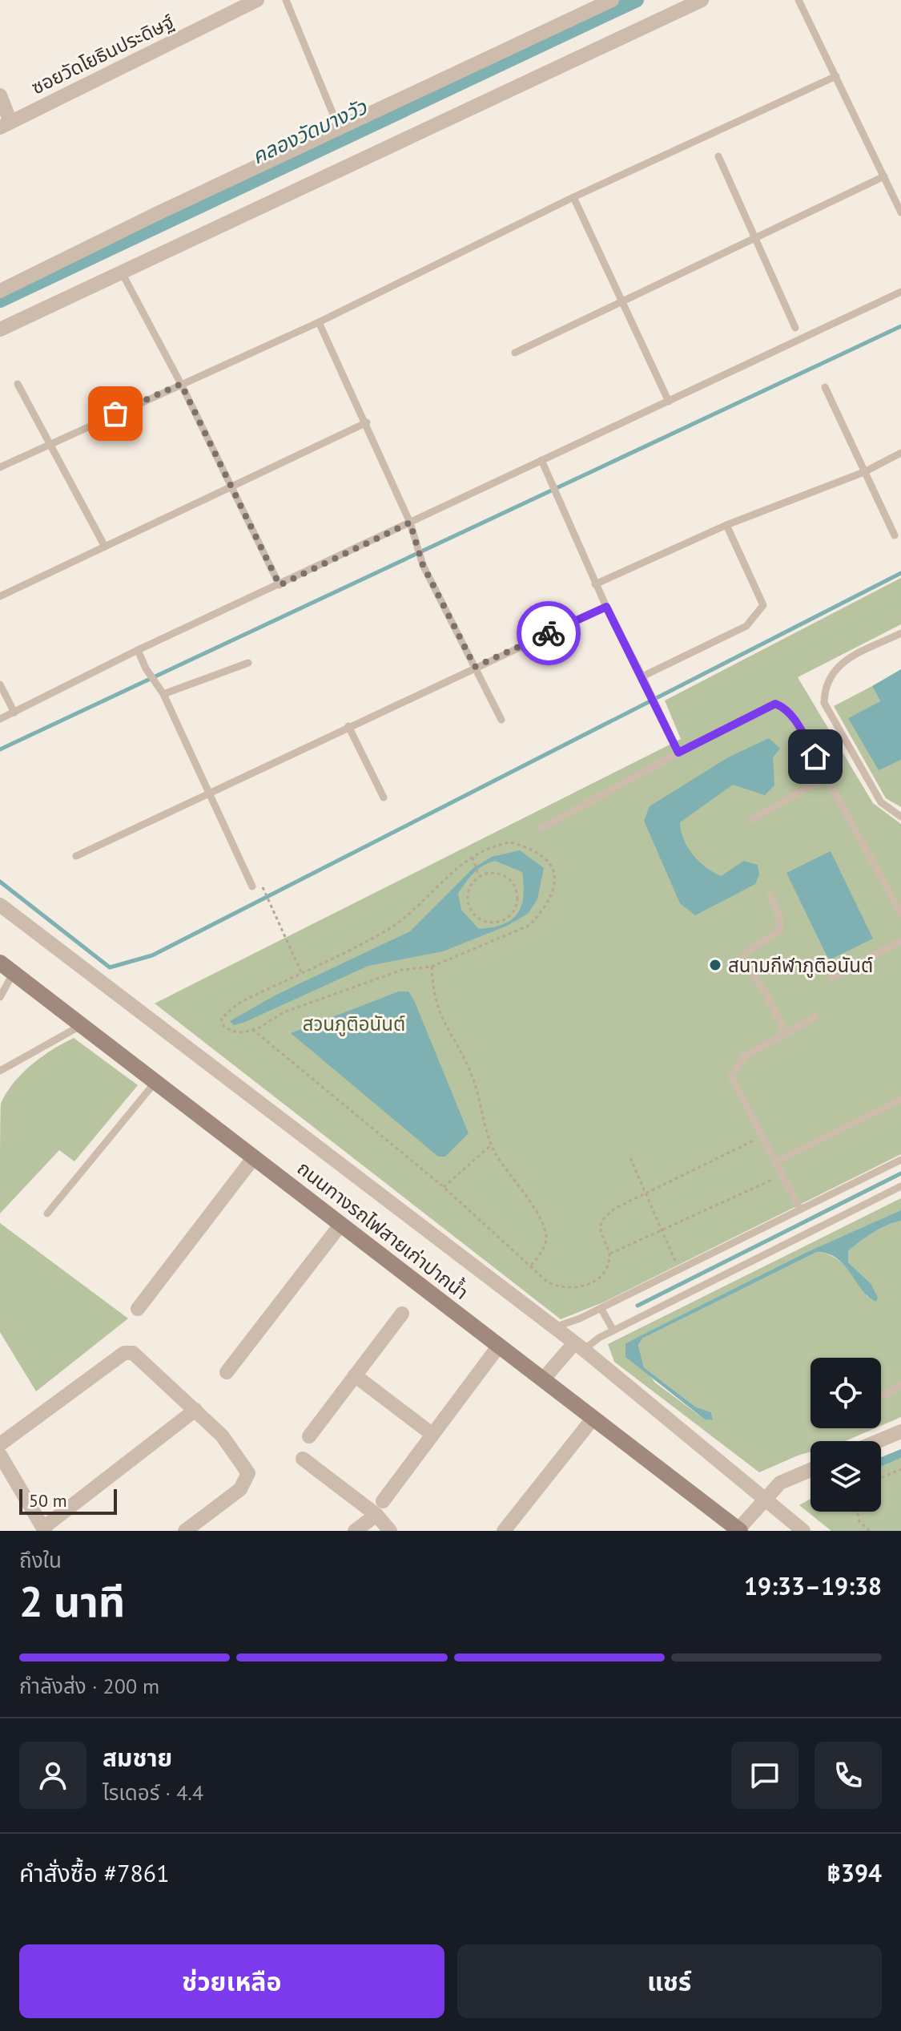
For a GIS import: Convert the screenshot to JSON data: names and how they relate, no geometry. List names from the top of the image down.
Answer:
{
  "streets": {
    "main road": ["ถนนทางรถไฟสายเก่าปากน้ำ"],
    "street": ["ซอยวัดโยธินประดิษฐ์"]
  },
  "water": ["คลองวัดบางวัว"],
  "parks": ["สวนภูติอนันต์"],
  "places": ["สนามกีฬาภูติอนันต์"],
  "scale_bar": "50 m",
  "page": {
    "scale": "50 m",
    "heading": ["2 นาที", "ถึงใน", "19:33–19:38"],
    "panel": [
      "สมชาย",
      "ไรเดอร์ · 4.4",
      "คำสั่งซื้อ #7861",
      "฿394"
    ],
    "bar": "กำลังส่ง · 200 m",
    "buttons": ["ช่วยเหลือ", "แชร์"]
  }
}
